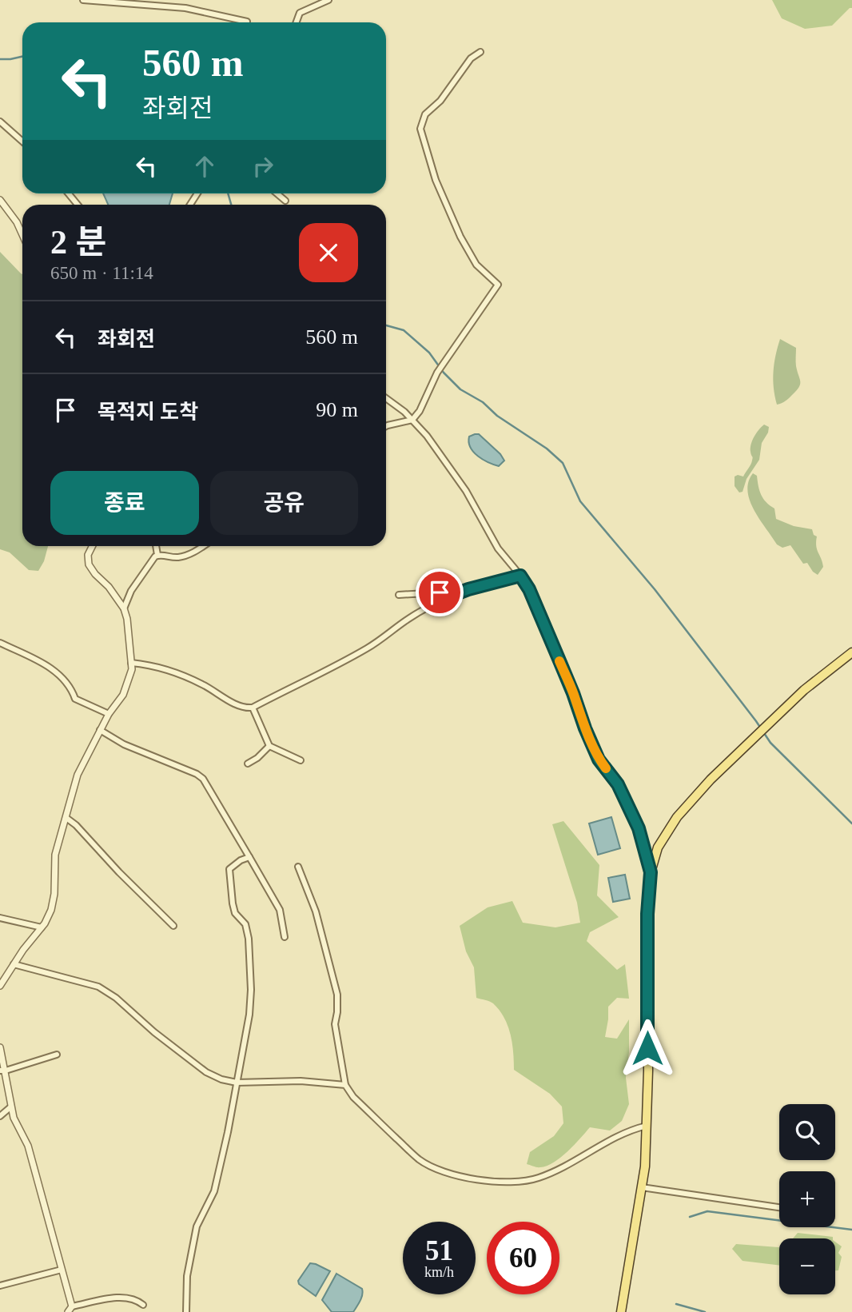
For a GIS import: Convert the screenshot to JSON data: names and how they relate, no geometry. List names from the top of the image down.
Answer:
{
  "page": {
    "turn": ["560 m", "좌회전"],
    "heading": ["2 분", "650 m · 11:14"],
    "list": [
      {
        "name": "좌회전",
        "value": "560 m"
      },
      {
        "name": "목적지 도착",
        "value": "90 m"
      }
    ],
    "buttons": ["종료", "공유"],
    "map_buttons": ["+", "−"],
    "speed": "51 km/h",
    "limit": "60"
  }
}
